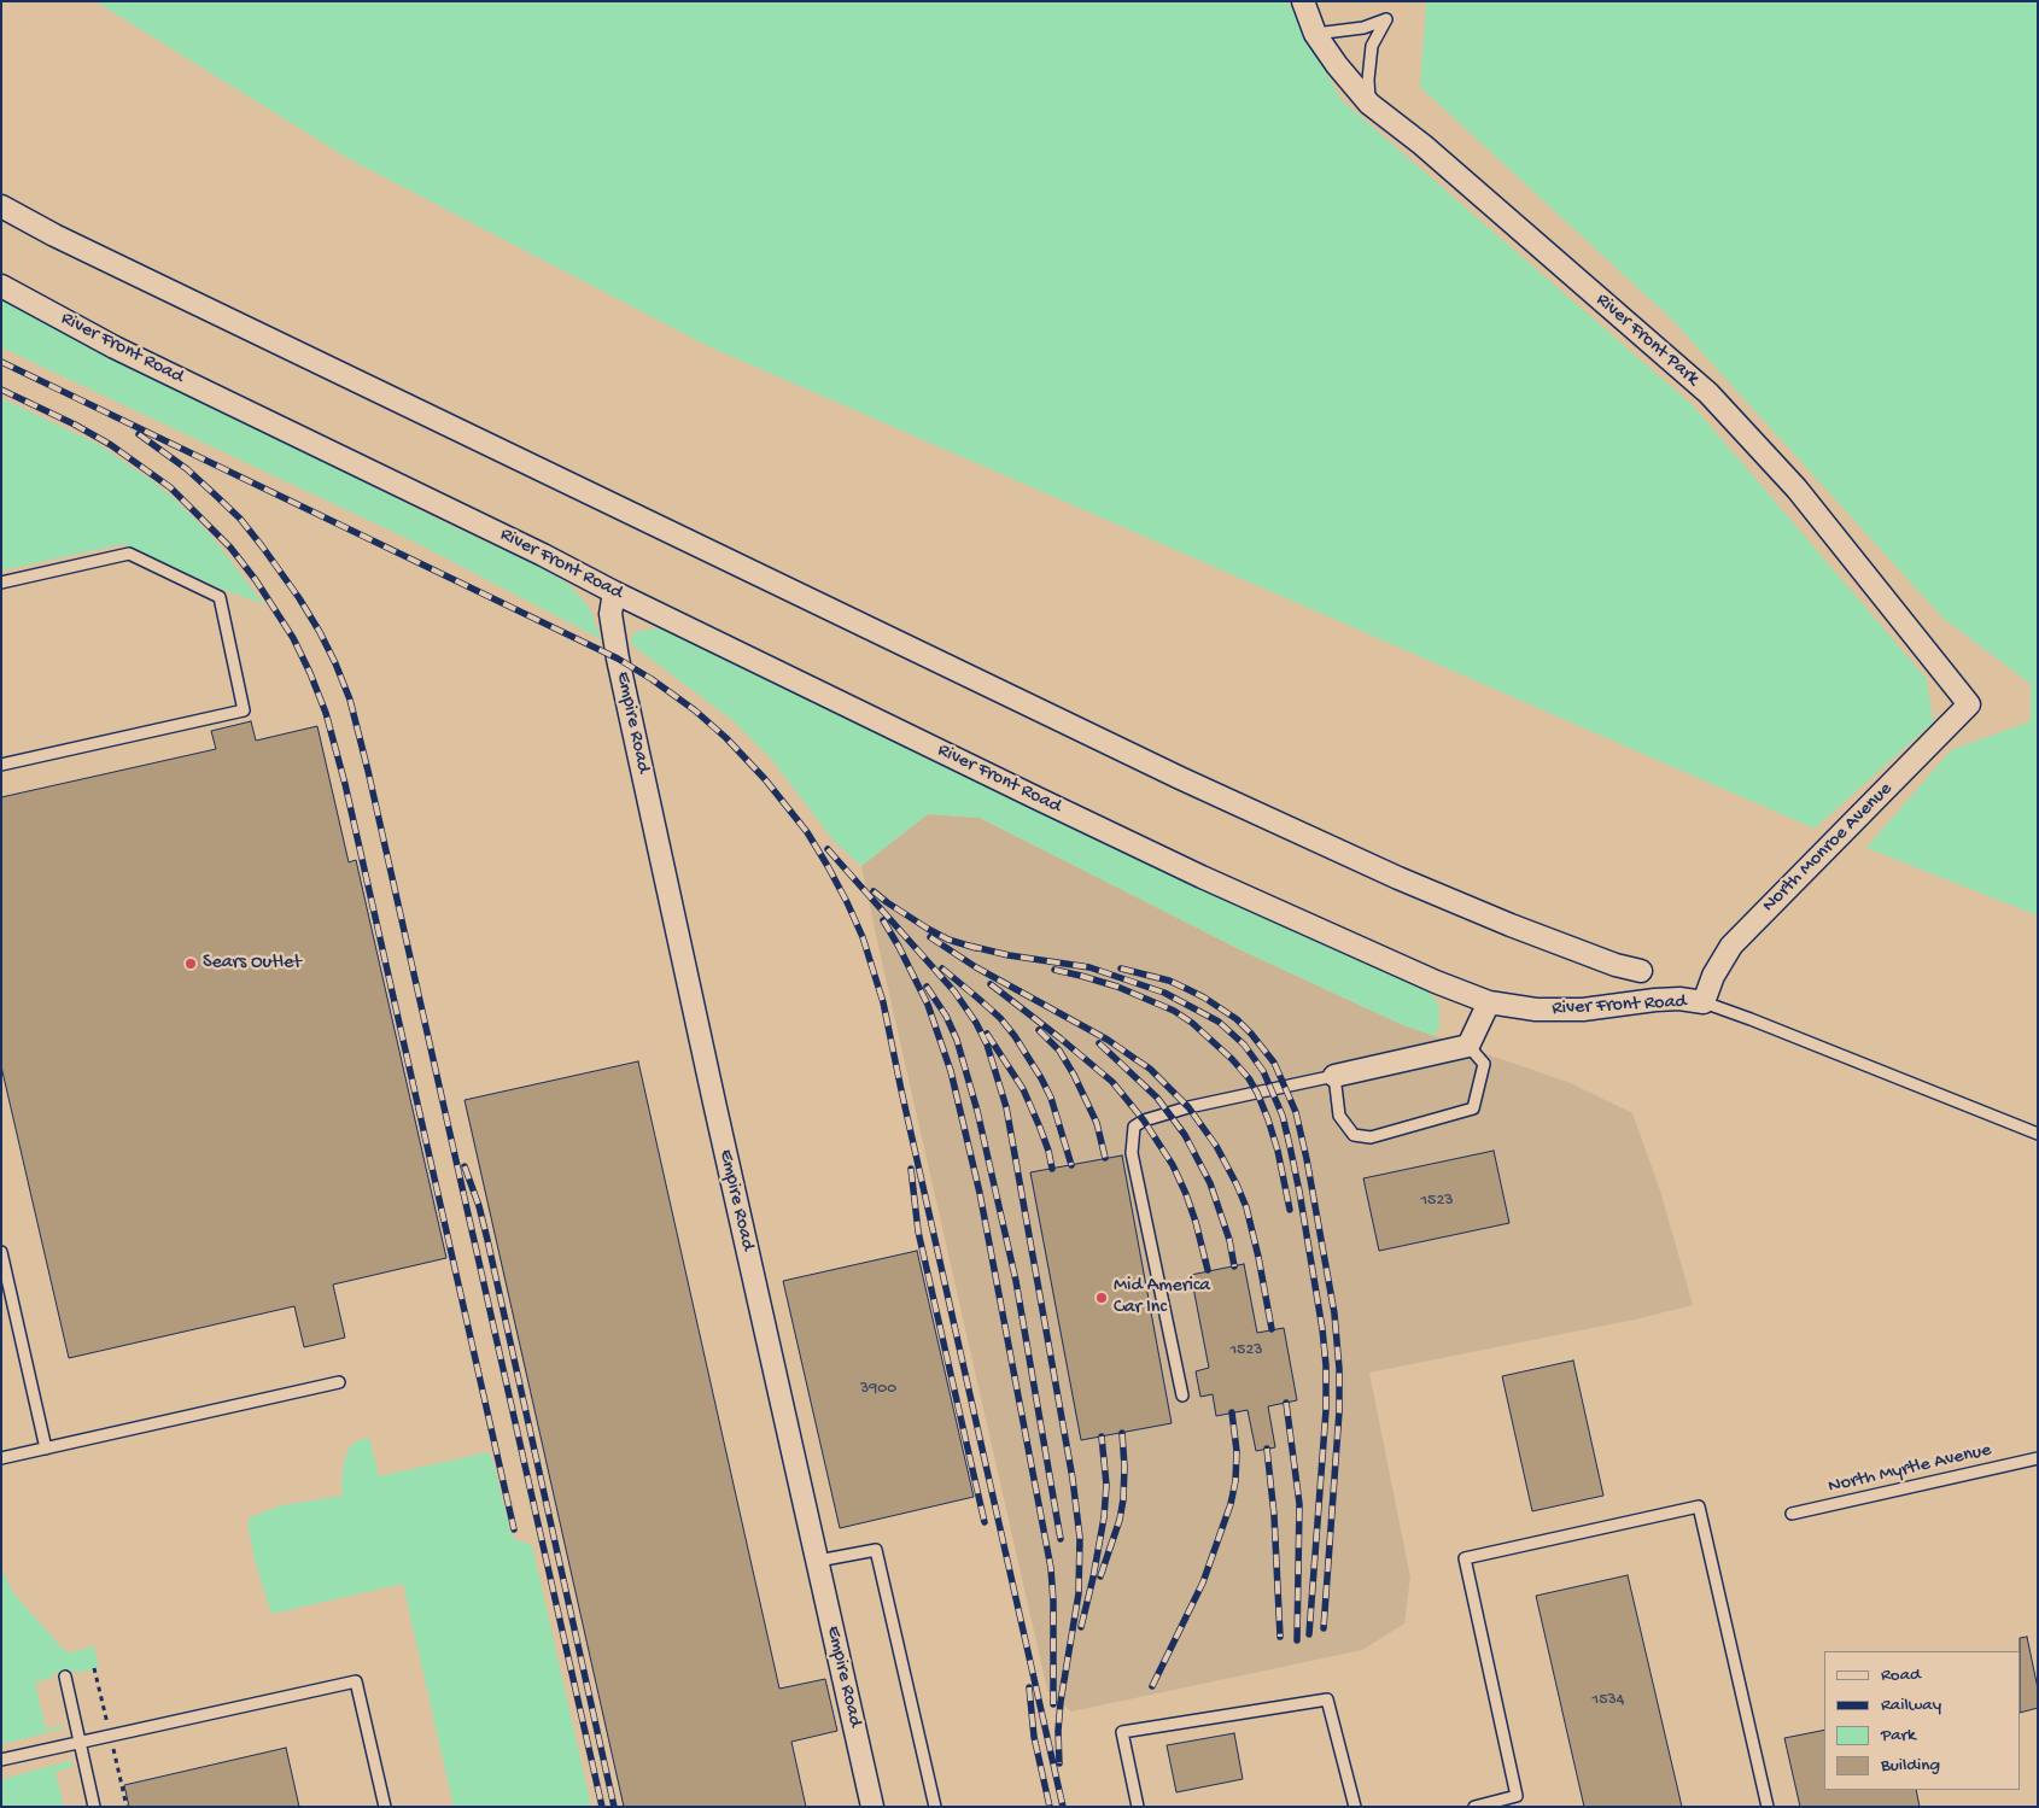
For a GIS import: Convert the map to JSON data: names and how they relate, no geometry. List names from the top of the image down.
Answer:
{
  "streets": {
    "street": [
      "River Front Park",
      "River Front Road",
      "Empire Road",
      "North Monroe Avenue"
    ],
    "lane": ["North Myrtle Avenue"]
  },
  "crossings": [
    ["River Front Park", "North Monroe Avenue"],
    ["River Front Road", "Empire Road"],
    ["River Front Road", "North Monroe Avenue"]
  ],
  "places": ["Sears Outlet", "Mid America Car Inc"],
  "house_numbers": [
    "1523",
    "1523",
    "3900",
    "1534"
  ],
  "legend": [
    "Road",
    "Railway",
    "Park",
    "Building"
  ]
}
